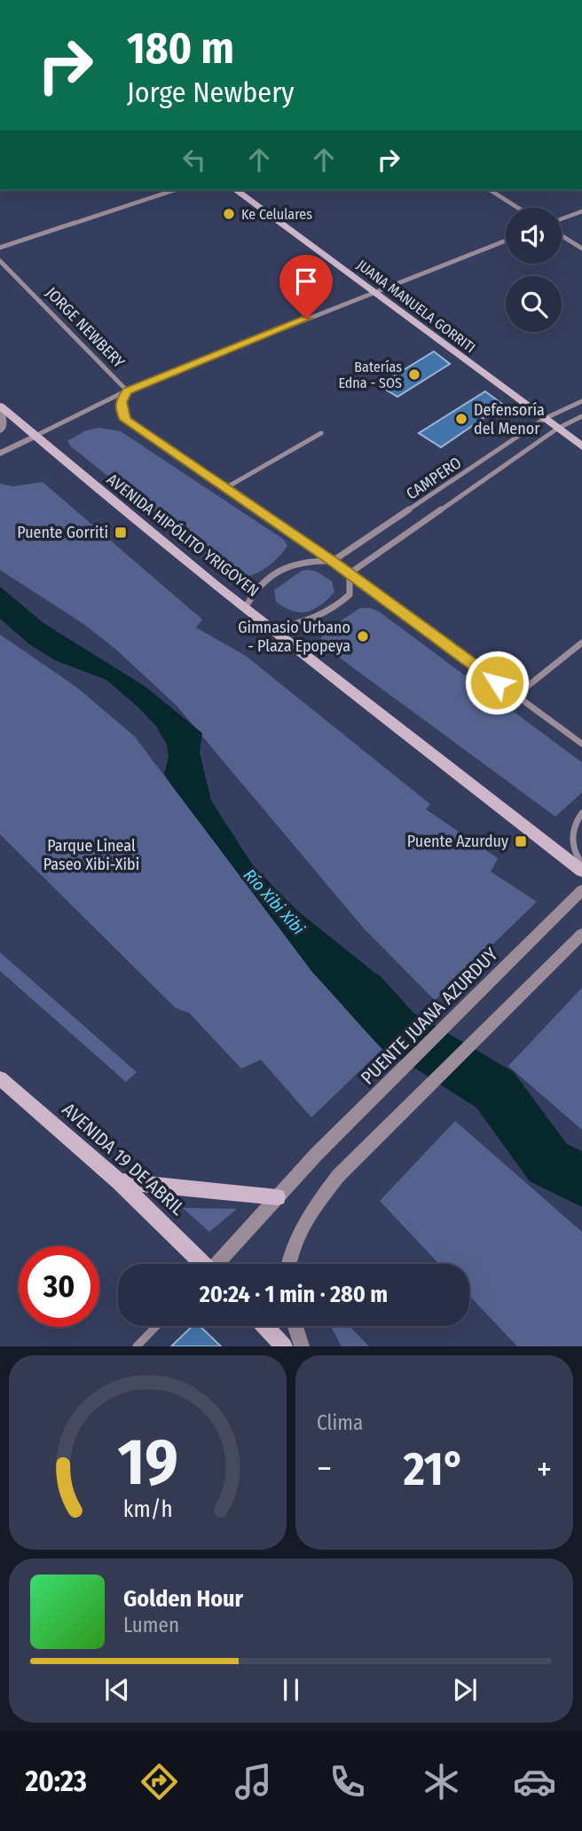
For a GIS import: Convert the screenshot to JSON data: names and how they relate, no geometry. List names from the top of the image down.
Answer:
{
  "streets": {
    "main road": ["JUANA MANUELA GORRITI", "AVENIDA HIPÓLITO YRIGOYEN", "AVENIDA 19 DE ABRIL"],
    "street": ["JORGE NEWBERY", "CAMPERO", "PUENTE JUANA AZURDUY"]
  },
  "crossings": [
    ["JUANA MANUELA GORRITI", "CAMPERO"],
    ["JORGE NEWBERY", "CAMPERO"]
  ],
  "water": ["Río Xibi Xibi"],
  "parks": ["Parque Lineal Paseo Xibi-Xibi"],
  "places": {
    "other": [
      "Ke Celulares",
      "Baterías Edna - SOS",
      "Defensoría del Menor",
      "Gimnasio Urbano - Plaza Epopeya"
    ],
    "transit": ["Puente Gorriti", "Puente Azurduy"]
  },
  "page": {
    "turn": ["180 m", "Jorge Newbery"],
    "limit": "30",
    "trip": "20:24 · 1 min · 280 m",
    "tile": "Clima",
    "heat": ["−", "21°", "+"],
    "song": ["Golden Hour", "Lumen"],
    "tabs": "20:23",
    "gauge": ["19", "km/h"]
  }
}
